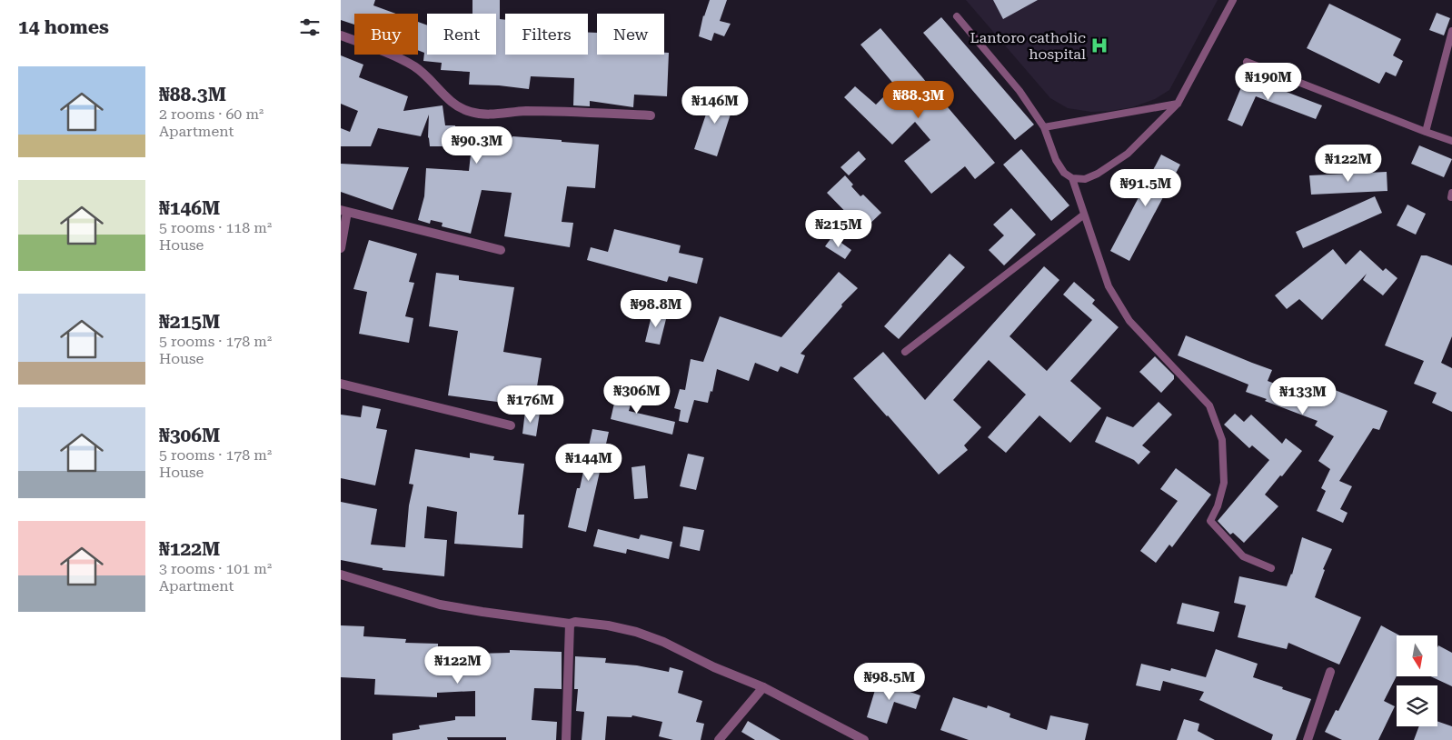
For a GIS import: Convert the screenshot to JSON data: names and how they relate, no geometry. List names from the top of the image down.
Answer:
{
  "places": {
    "hospital": ["Lantoro catholic hospital"]
  },
  "north": "bottom",
  "page": {
    "heading": "14 homes",
    "chip": [
      "Buy",
      "Rent",
      "Filters",
      "New"
    ],
    "list": [
      {
        "name": "₦88.3M",
        "note": "2 rooms · 60 m² · Apartment"
      },
      {
        "name": "₦146M",
        "note": "5 rooms · 118 m² · House"
      },
      {
        "name": "₦215M",
        "note": "5 rooms · 178 m² · House"
      },
      {
        "name": "₦306M",
        "note": "5 rooms · 178 m² · House"
      },
      {
        "name": "₦122M",
        "note": "3 rooms · 101 m² · Apartment"
      }
    ],
    "price": [
      "₦190M",
      "₦88.3M",
      "₦146M",
      "₦90.3M",
      "₦122M",
      "₦91.5M",
      "₦215M",
      "₦98.8M",
      "₦306M",
      "₦133M",
      "₦176M",
      "₦144M",
      "₦122M",
      "₦98.5M"
    ]
  }
}
